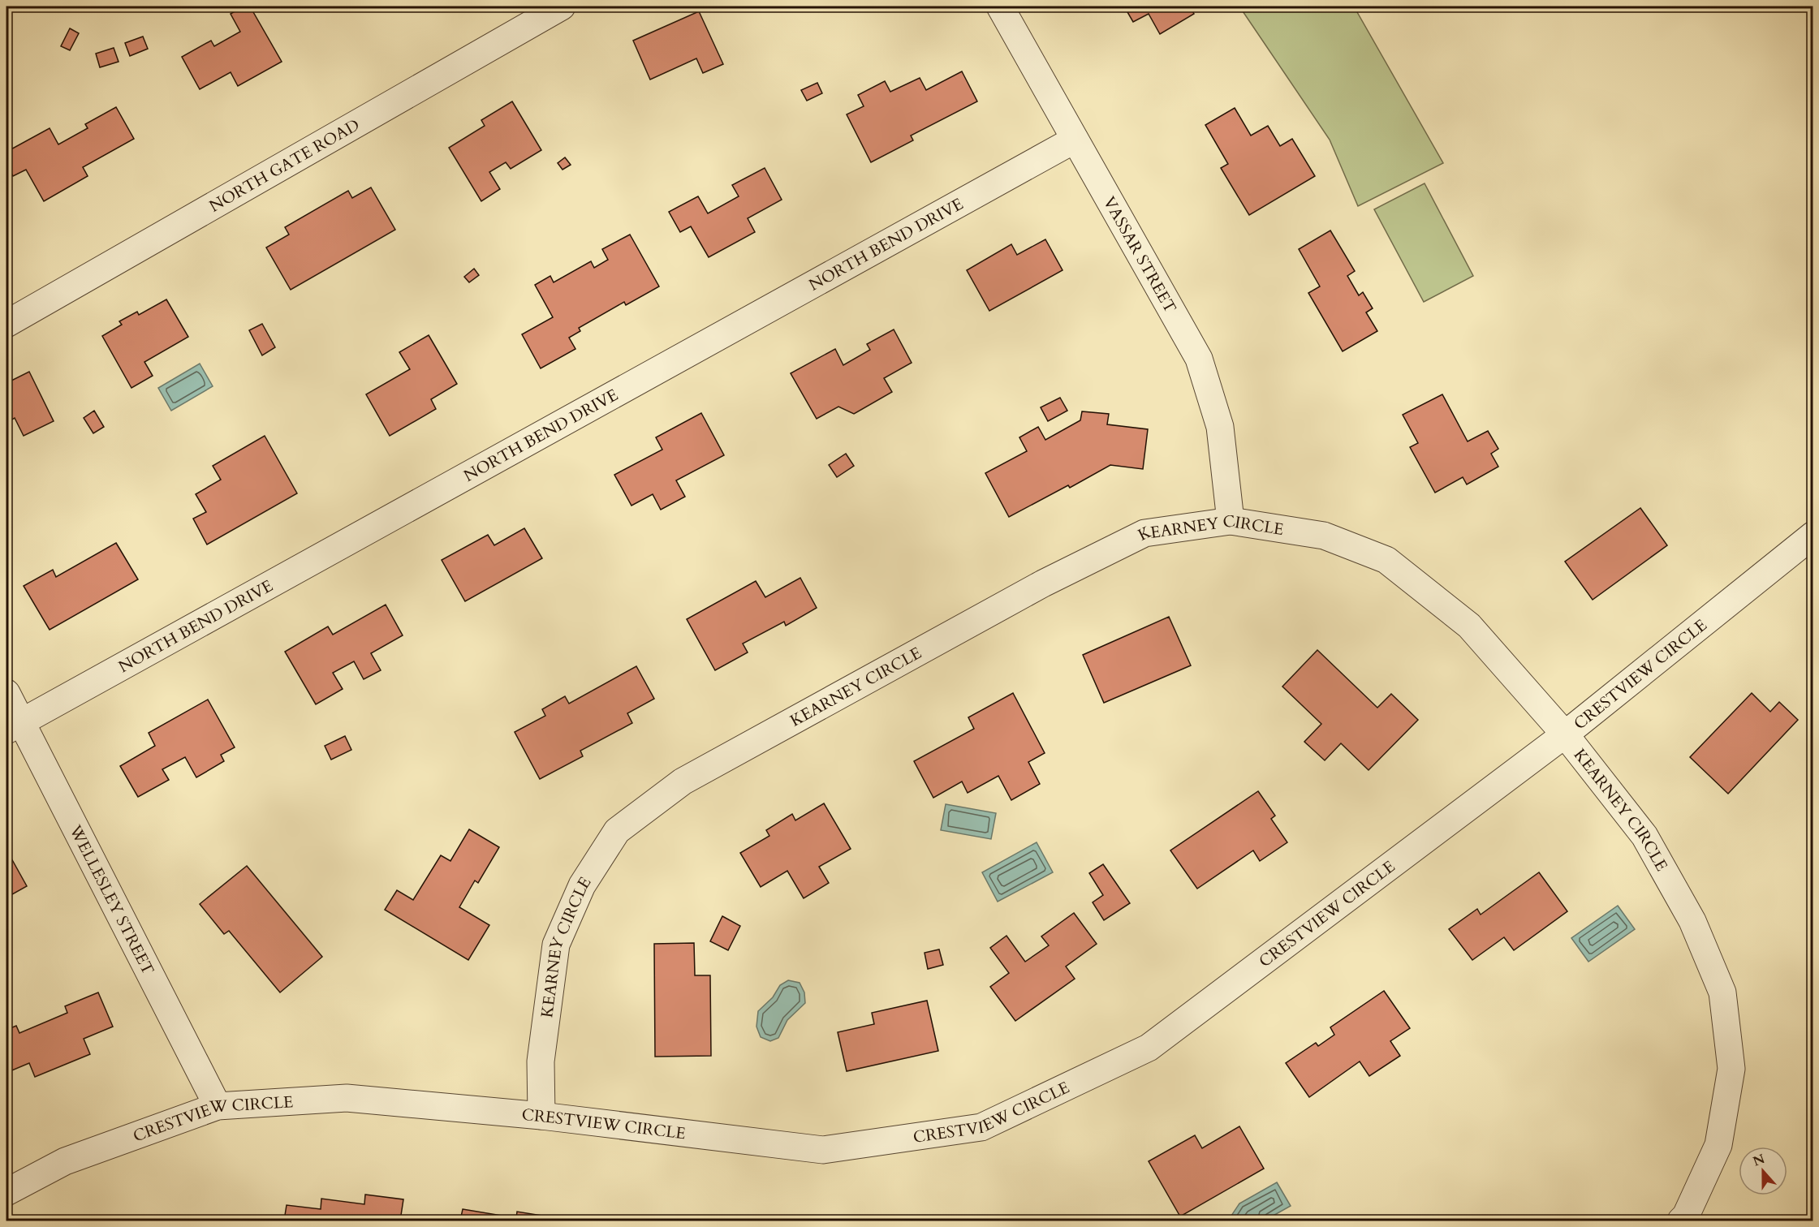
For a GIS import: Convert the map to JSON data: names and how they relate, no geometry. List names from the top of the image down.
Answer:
{
  "streets": {
    "street": [
      "NORTH GATE ROAD",
      "NORTH BEND DRIVE",
      "VASSAR STREET",
      "KEARNEY CIRCLE",
      "CRESTVIEW CIRCLE",
      "WELLESLEY STREET"
    ]
  },
  "crossings": [
    ["NORTH BEND DRIVE", "VASSAR STREET"],
    ["NORTH BEND DRIVE", "WELLESLEY STREET"],
    ["VASSAR STREET", "KEARNEY CIRCLE"],
    ["KEARNEY CIRCLE", "CRESTVIEW CIRCLE"],
    ["CRESTVIEW CIRCLE", "WELLESLEY STREET"]
  ],
  "north": "top"
}
